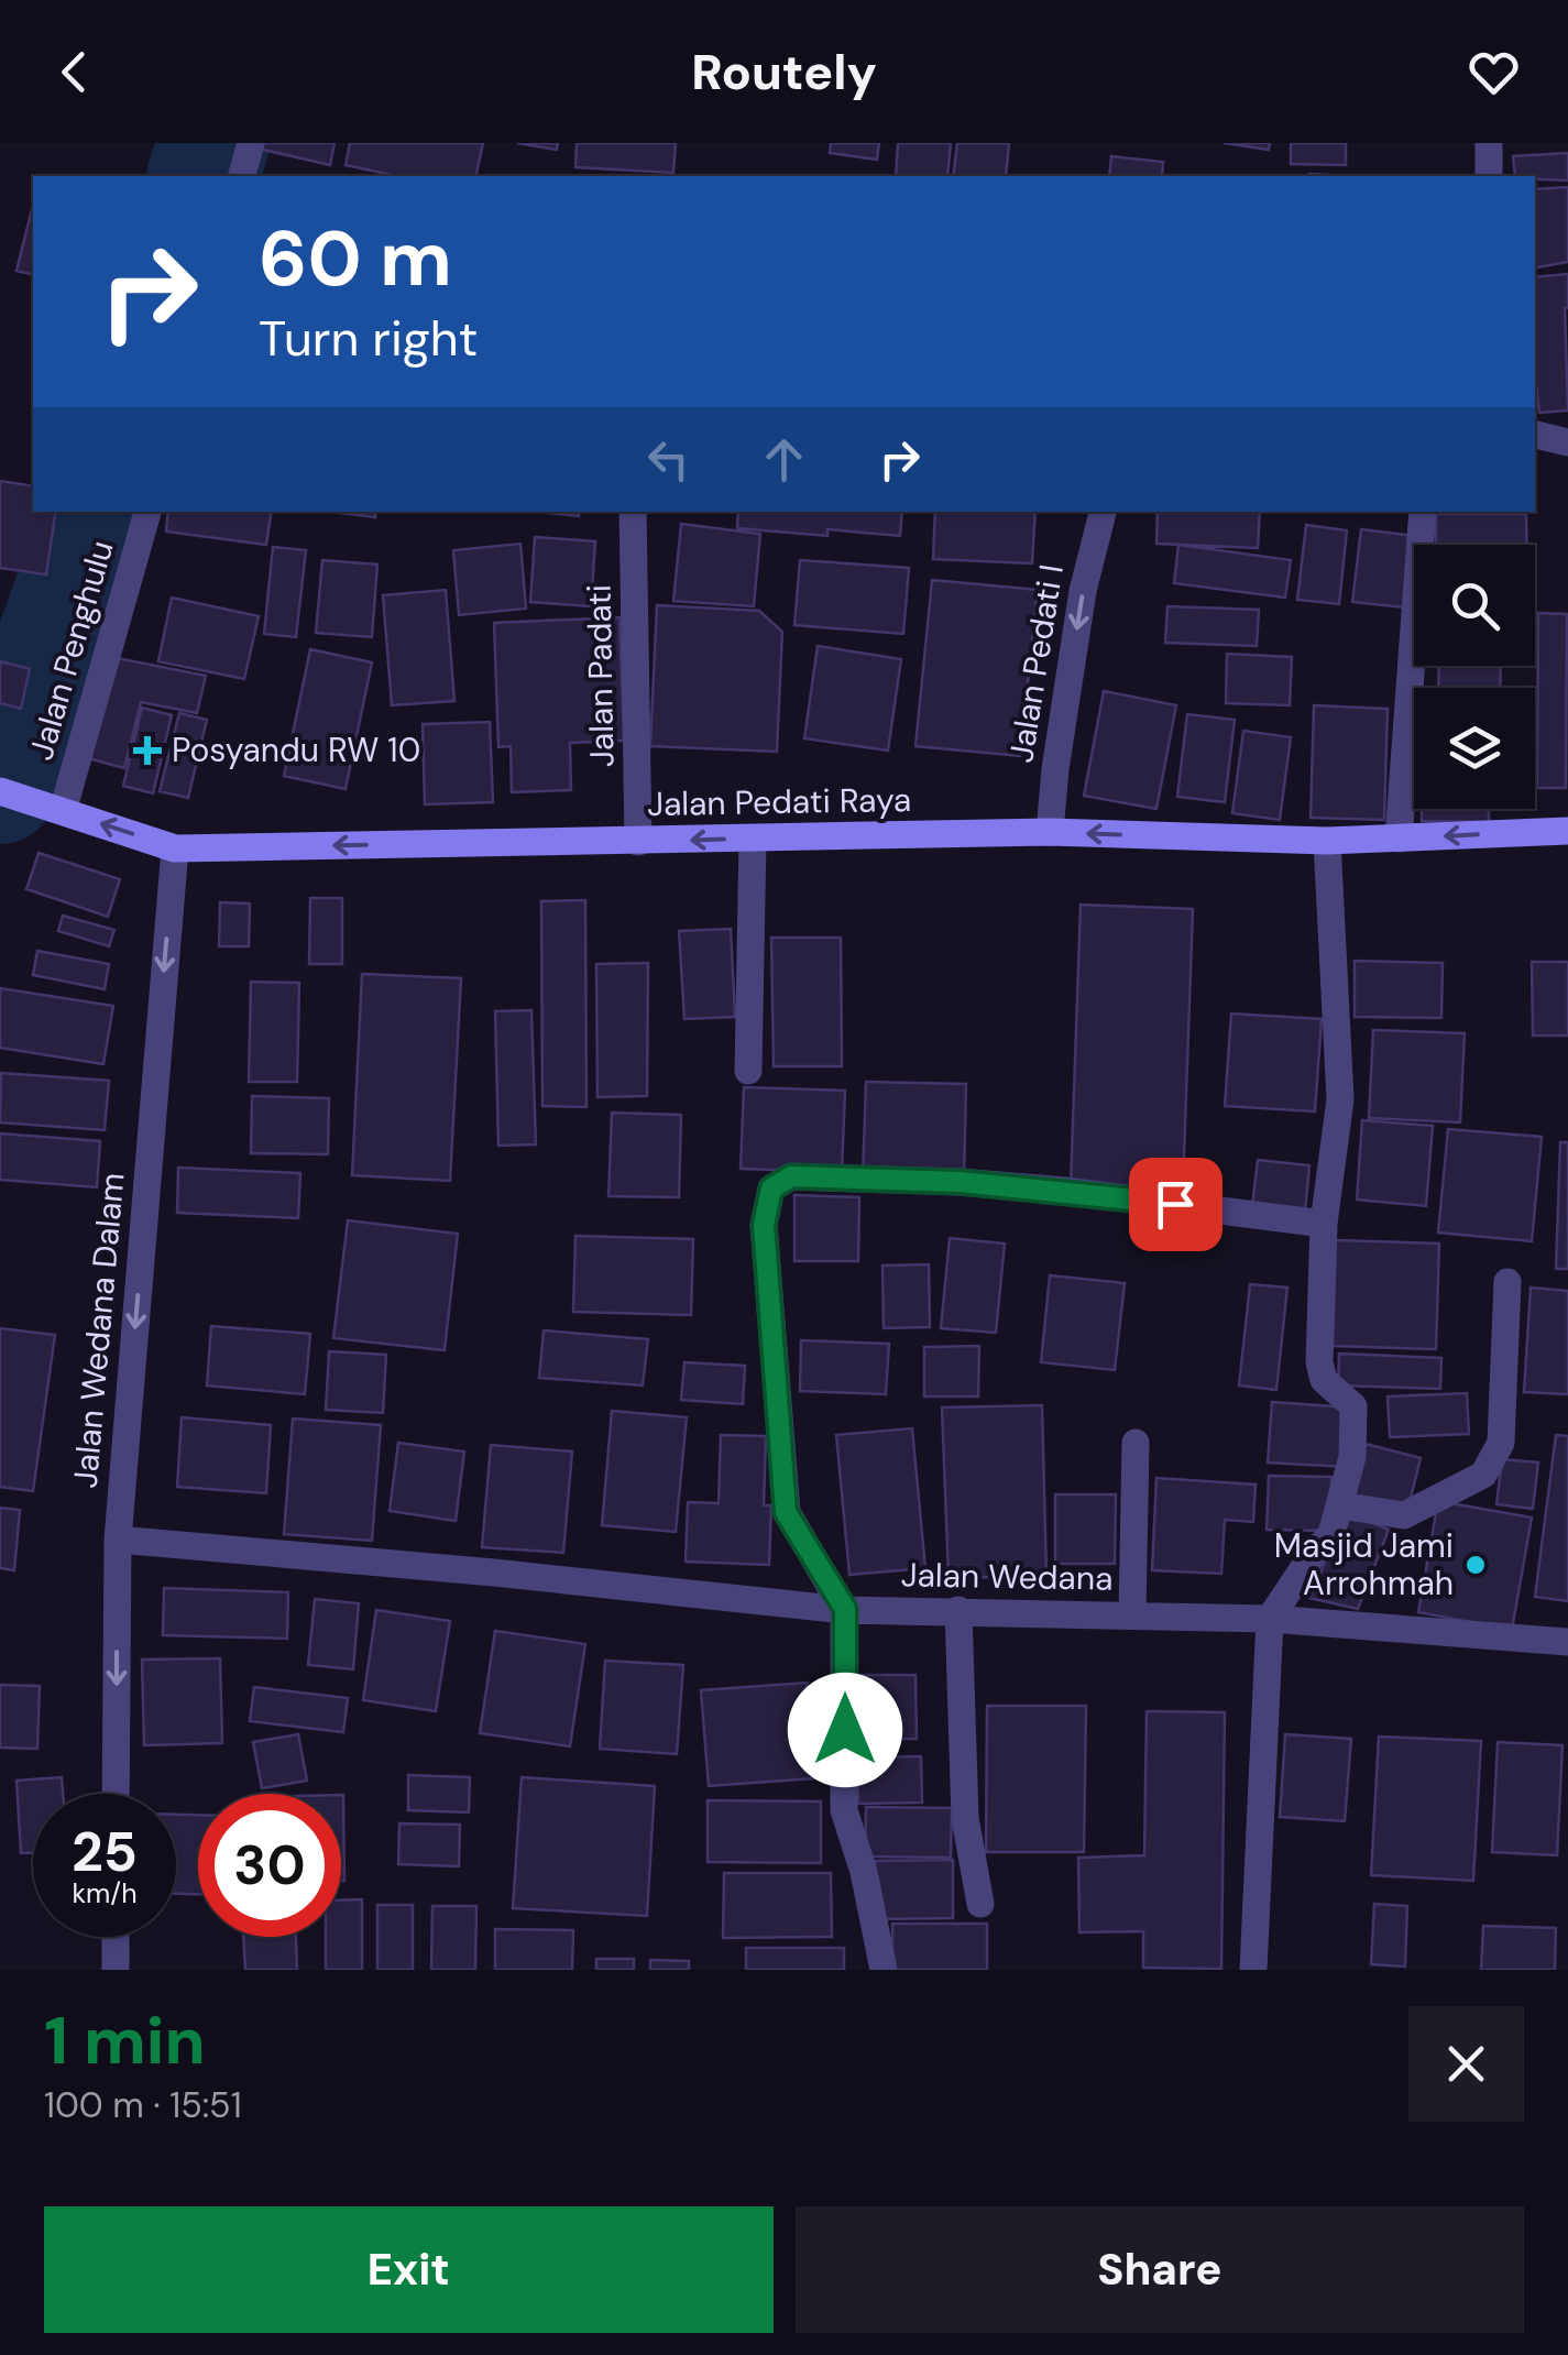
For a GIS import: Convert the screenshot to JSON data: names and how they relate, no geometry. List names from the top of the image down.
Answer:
{
  "streets": {
    "street": [
      "Jalan Penghulu",
      "Jalan Pedati I",
      "Jalan Padati",
      "Jalan Pedati Raya",
      "Jalan Wedana Dalam",
      "Jalan Wedana"
    ]
  },
  "crossings": [
    ["Jalan Penghulu", "Jalan Pedati Raya"],
    ["Jalan Pedati I", "Jalan Pedati Raya"],
    ["Jalan Padati", "Jalan Pedati Raya"],
    ["Jalan Pedati Raya", "Jalan Wedana Dalam"],
    ["Jalan Wedana Dalam", "Jalan Wedana"]
  ],
  "one_way": ["Jalan Pedati I", "Jalan Pedati Raya", "Jalan Wedana Dalam"],
  "places": {
    "health": ["Posyandu RW 10"],
    "other": ["Masjid Jami Arrohmah"]
  },
  "page": {
    "header": "Routely",
    "turn": ["60 m", "Turn right"],
    "speed": "25 km/h",
    "limit": "30",
    "heading": ["1 min", "100 m · 15:51"],
    "buttons": ["Exit", "Share"]
  }
}
